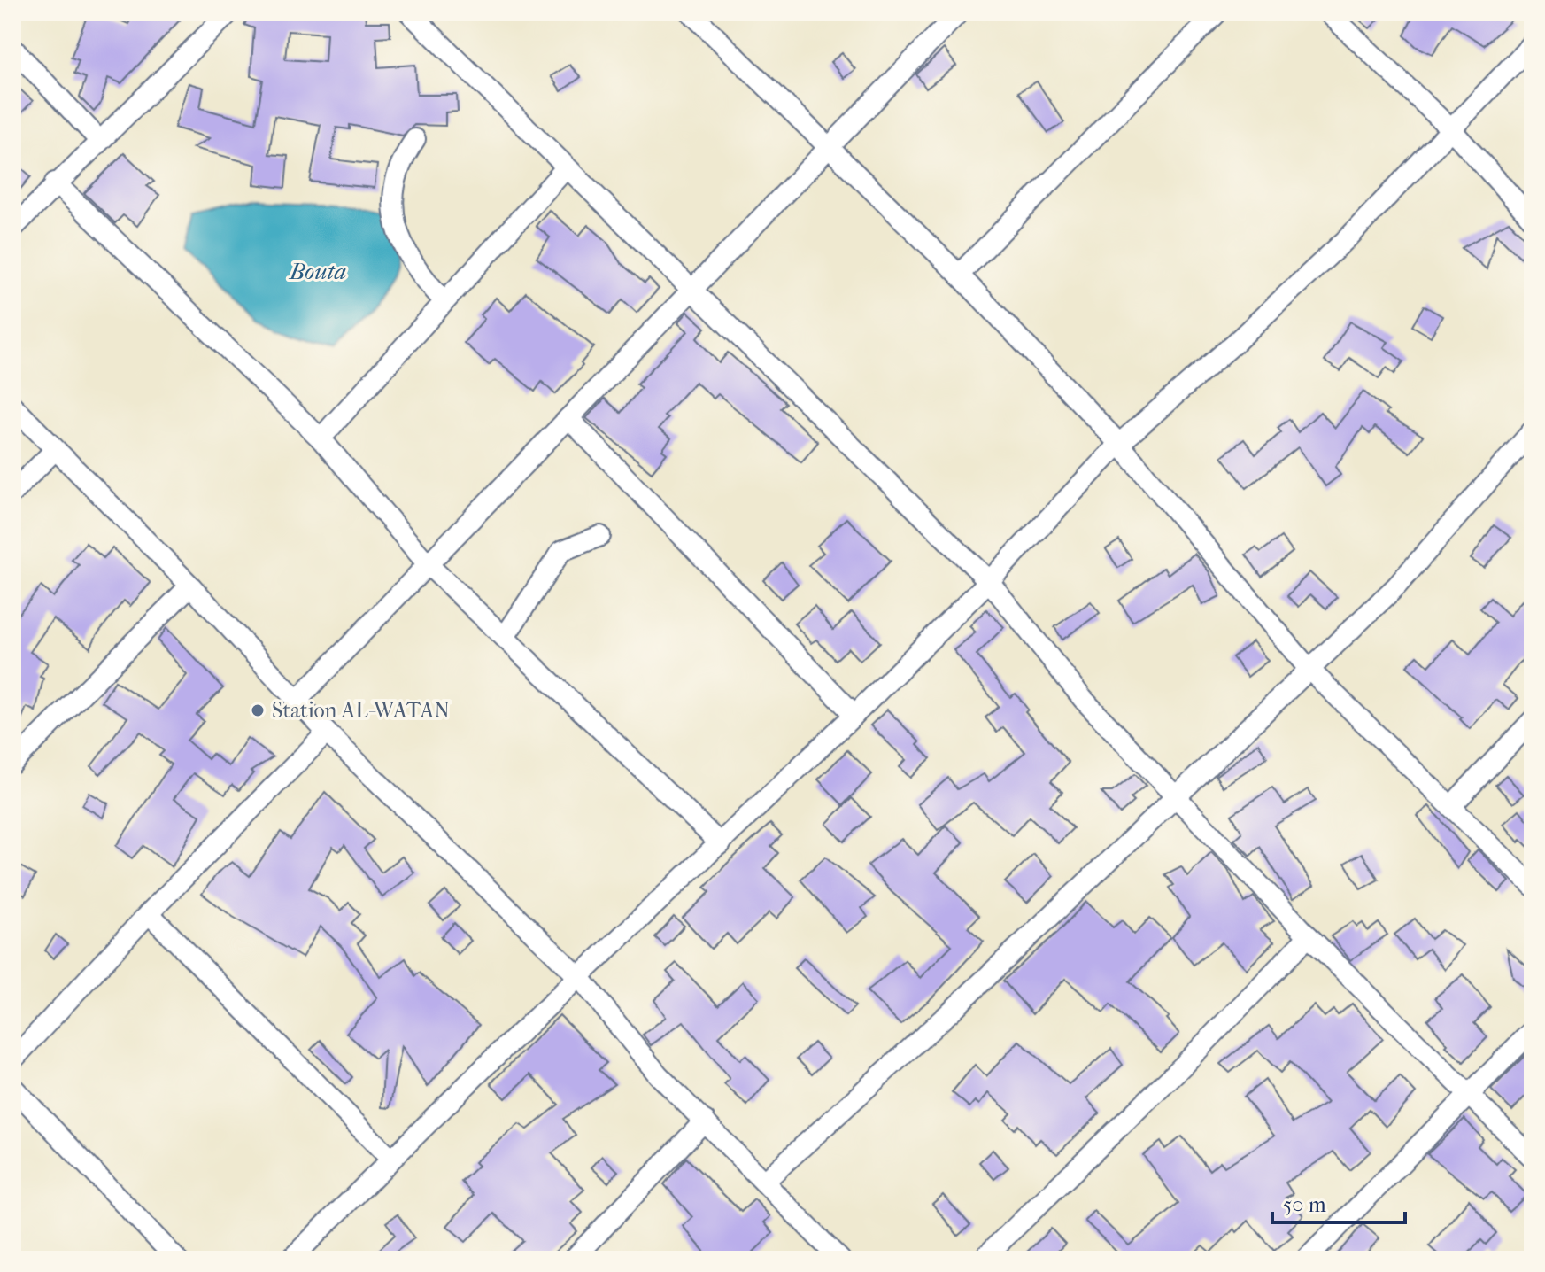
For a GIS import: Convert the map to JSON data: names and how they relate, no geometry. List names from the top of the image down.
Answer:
{
  "water": ["Bouta"],
  "places": ["Station AL-WATAN"],
  "scale_bar": "50 m"
}
